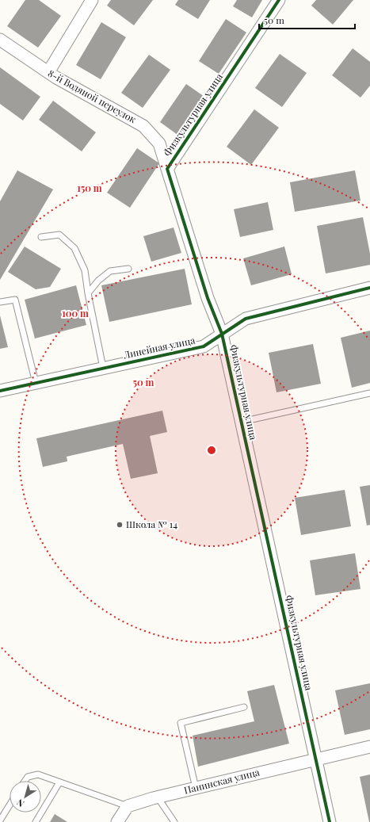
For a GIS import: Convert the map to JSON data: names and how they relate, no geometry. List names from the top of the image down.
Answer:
{
  "streets": {
    "street": [
      "8-й Водяной переулок",
      "Физкультурная улица",
      "Линейная улица",
      "Панинская улица"
    ]
  },
  "crossings": [
    ["8-й Водяной переулок", "Физкультурная улица"],
    ["Физкультурная улица", "Линейная улица"],
    ["Физкультурная улица", "Панинская улица"]
  ],
  "places": ["Школа № 14"],
  "scale_bar": "50 m",
  "north": "bottom left",
  "rings": ["150 m", "100 m", "50 m"]
}
